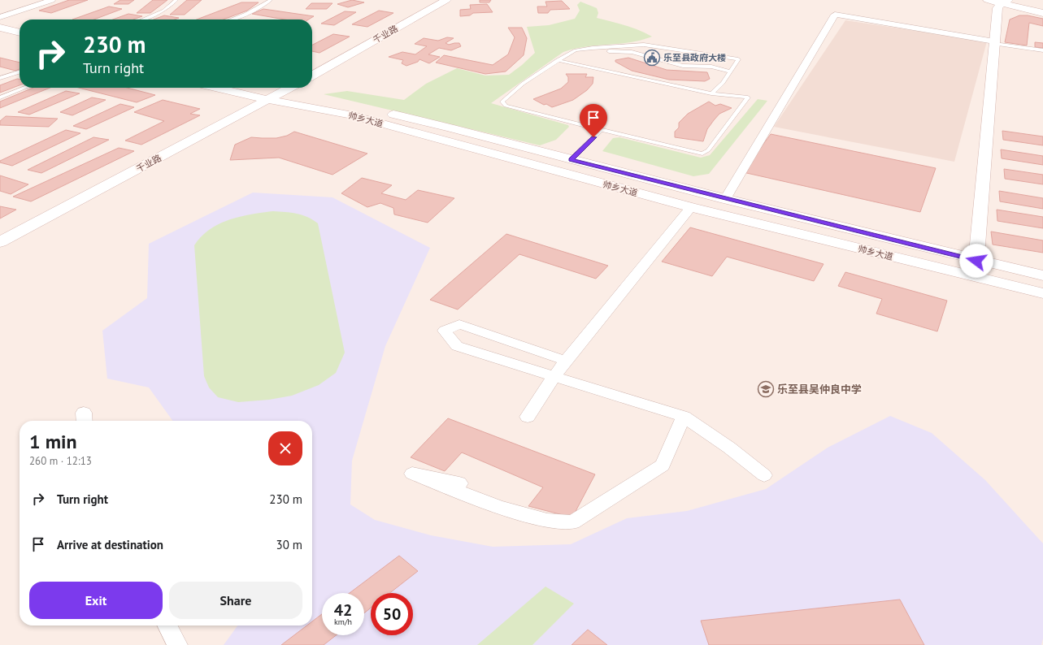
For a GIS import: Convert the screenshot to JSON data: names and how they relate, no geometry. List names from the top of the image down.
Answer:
{
  "streets": {
    "main road": ["千业路", "帅乡大道"]
  },
  "crossings": [
    ["千业路", "帅乡大道"]
  ],
  "places": {
    "public building": ["乐至县政府大楼"],
    "school or university": ["乐至县吴仲良中学"]
  },
  "page": {
    "turn": ["230 m", "Turn right"],
    "heading": ["1 min", "260 m · 12:13"],
    "list": [
      {
        "name": "Turn right",
        "value": "230 m"
      },
      {
        "name": "Arrive at destination",
        "value": "30 m"
      }
    ],
    "buttons": ["Exit", "Share"],
    "speed": "42 km/h",
    "limit": "50"
  }
}
